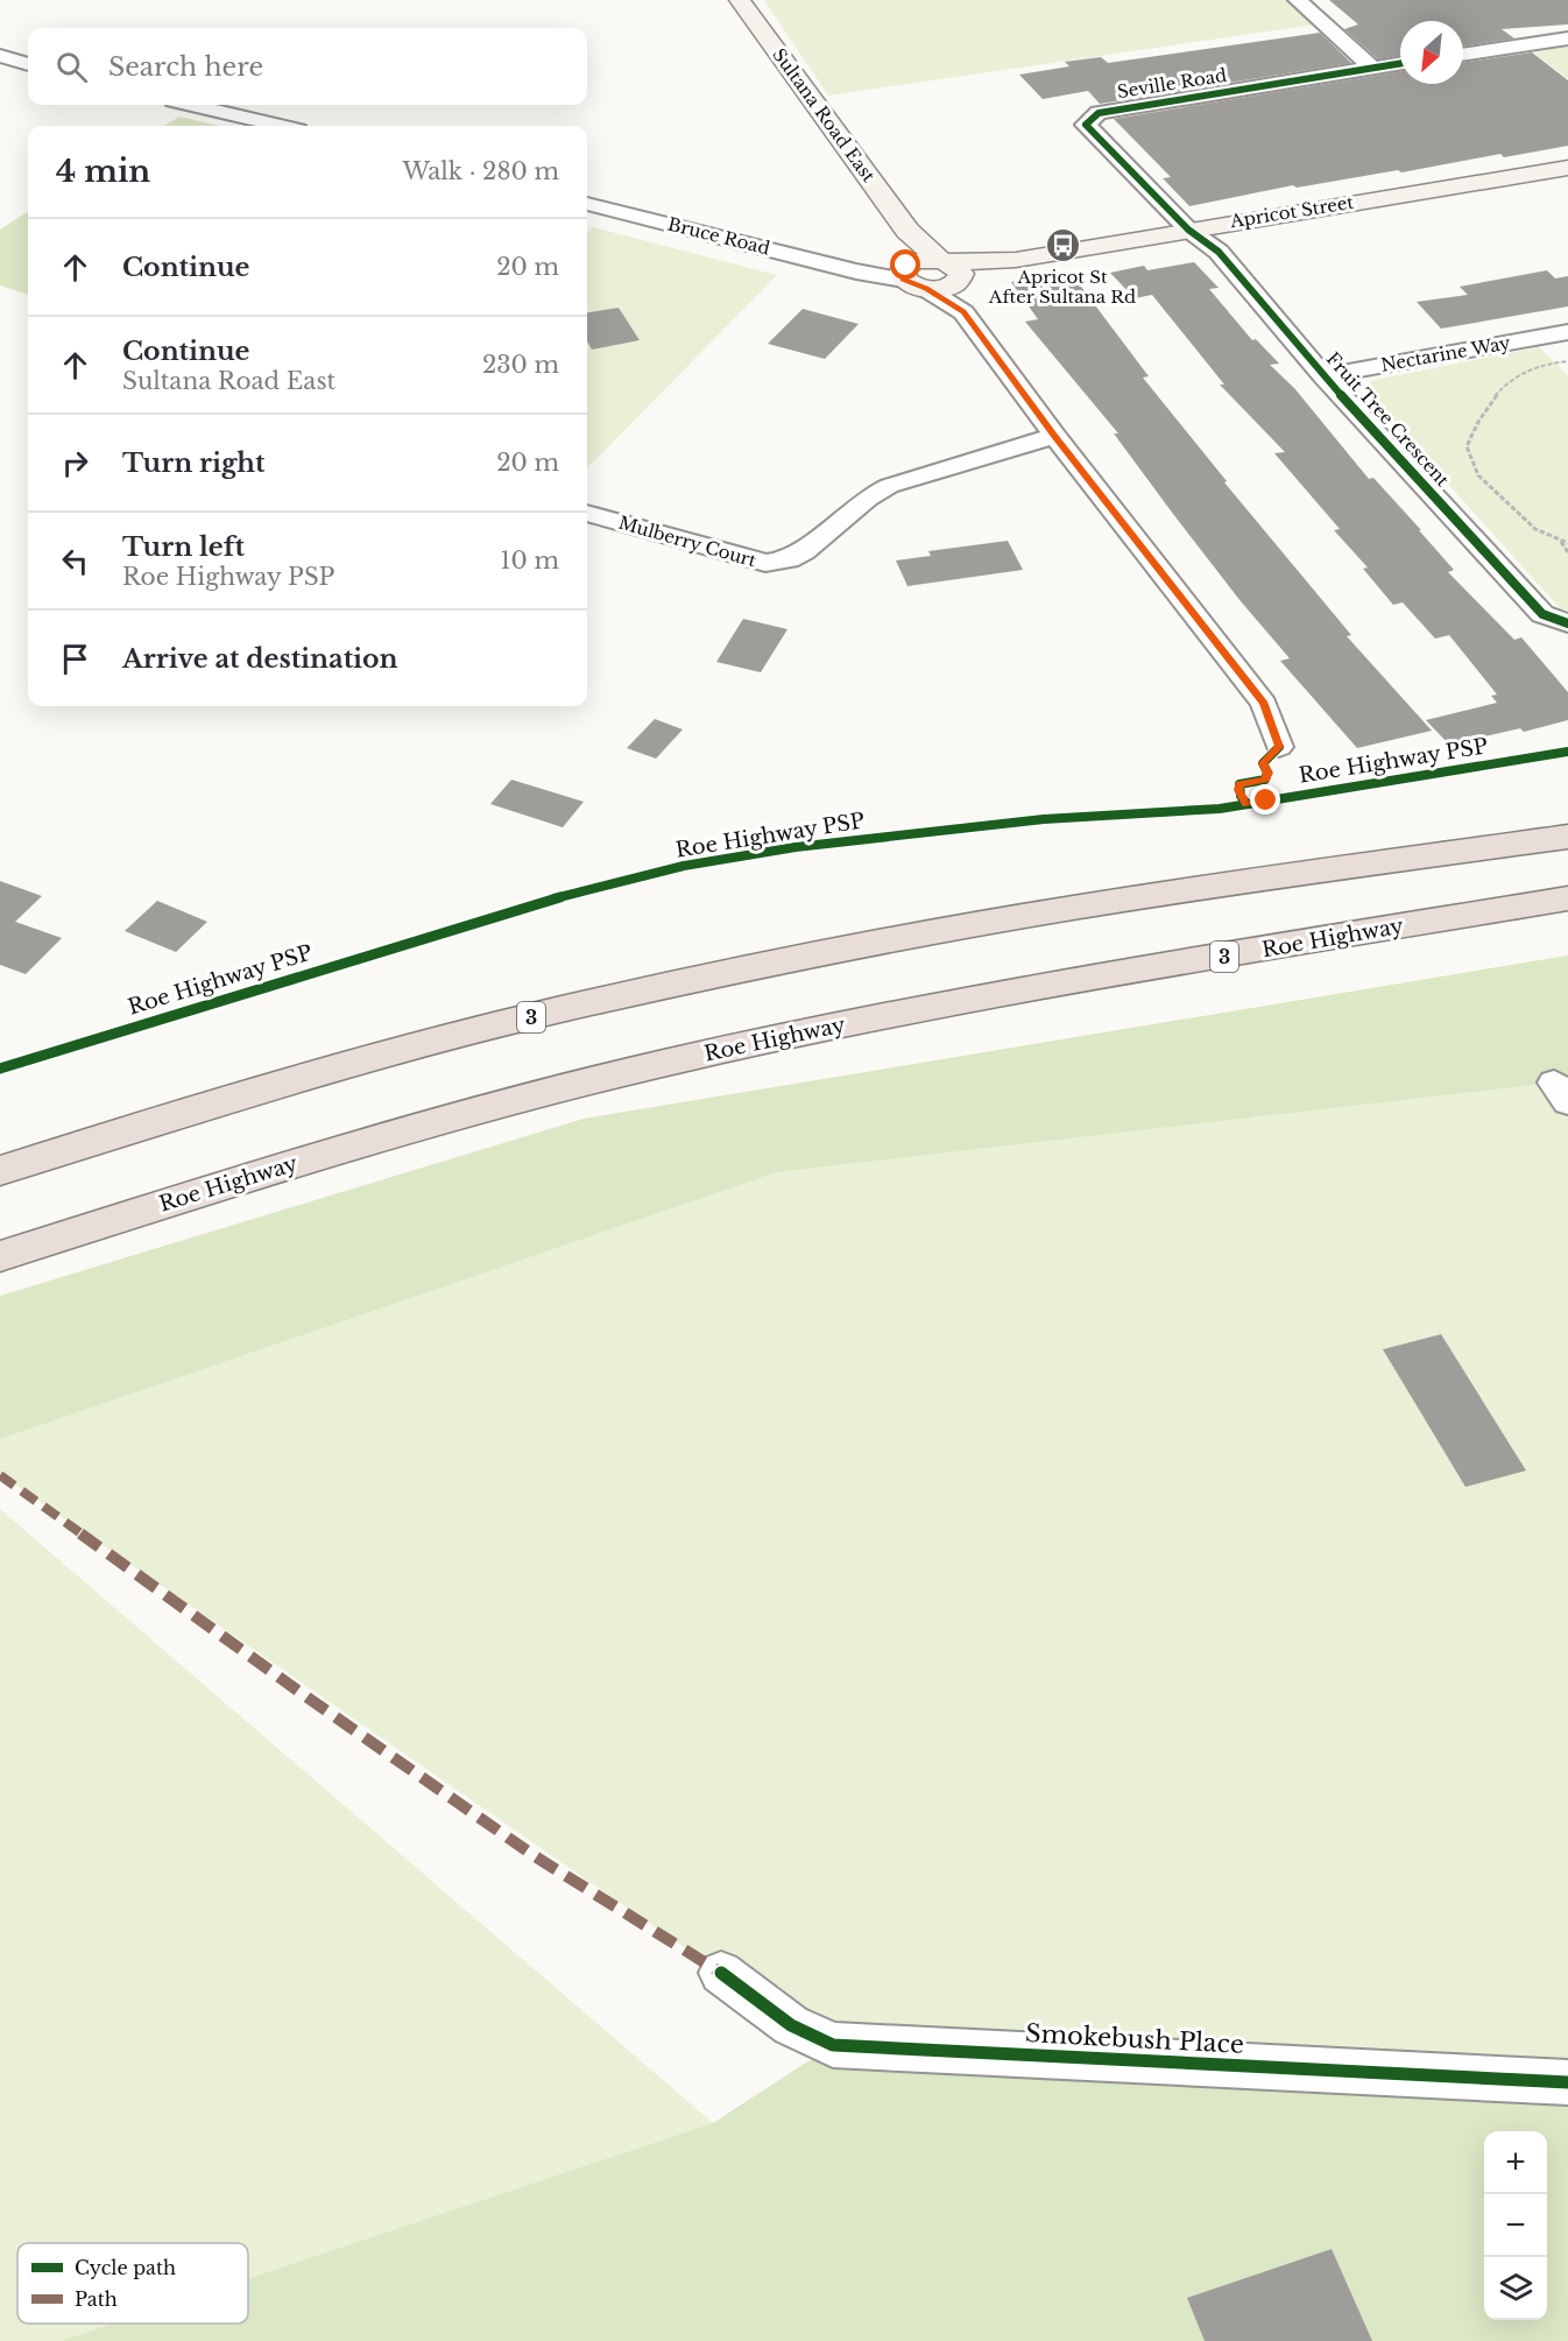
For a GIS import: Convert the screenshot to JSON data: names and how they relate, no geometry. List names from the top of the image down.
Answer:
{
  "streets": {
    "highway": ["Roe Highway", "3"],
    "street": [
      "Seville Road",
      "Sultana Road East",
      "Apricot Street",
      "Bruce Road",
      "Nectarine Way",
      "Fruit Tree Crescent",
      "Mulberry Court",
      "Smokebush Place"
    ],
    "cycle path": ["Roe Highway PSP"]
  },
  "crossings": [
    ["Seville Road", "Apricot Street"],
    ["Seville Road", "Fruit Tree Crescent"],
    ["Sultana Road East", "Apricot Street"],
    ["Sultana Road East", "Bruce Road"],
    ["Apricot Street", "Bruce Road"],
    ["Apricot Street", "Fruit Tree Crescent"],
    ["Nectarine Way", "Fruit Tree Crescent"]
  ],
  "places": {
    "bus stop": ["Apricot St After Sultana Rd"]
  },
  "legend": ["Cycle path", "Path"],
  "north": "bottom left",
  "page": {
    "search": "Search here",
    "heading": ["4 min", "Walk · 280 m"],
    "list": [
      ["Continue", "20 m"],
      ["Continue", "Sultana Road East", "230 m"],
      ["Turn right", "20 m"],
      ["Turn left", "Roe Highway PSP", "10 m"],
      "Arrive at destination"
    ],
    "map_buttons": ["+", "−"]
  }
}
